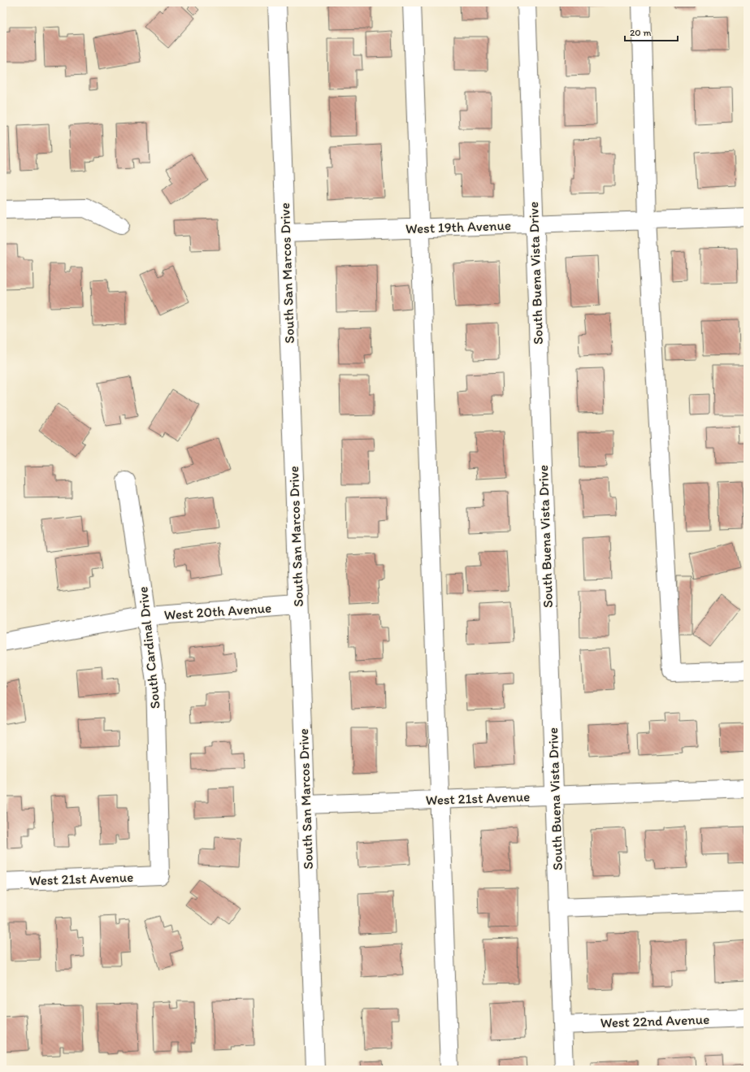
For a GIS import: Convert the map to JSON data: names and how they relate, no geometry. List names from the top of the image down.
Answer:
{
  "streets": {
    "street": [
      "West 19th Avenue",
      "South San Marcos Drive",
      "South Buena Vista Drive",
      "West 20th Avenue",
      "South Cardinal Drive",
      "West 21st Avenue",
      "West 22nd Avenue"
    ]
  },
  "crossings": [
    ["West 19th Avenue", "South San Marcos Drive"],
    ["West 19th Avenue", "South Buena Vista Drive"],
    ["South San Marcos Drive", "West 20th Avenue"],
    ["South San Marcos Drive", "West 21st Avenue"],
    ["South Buena Vista Drive", "West 21st Avenue"],
    ["South Buena Vista Drive", "West 22nd Avenue"],
    ["West 20th Avenue", "South Cardinal Drive"],
    ["South Cardinal Drive", "West 21st Avenue"]
  ],
  "scale_bar": "20 m"
}
